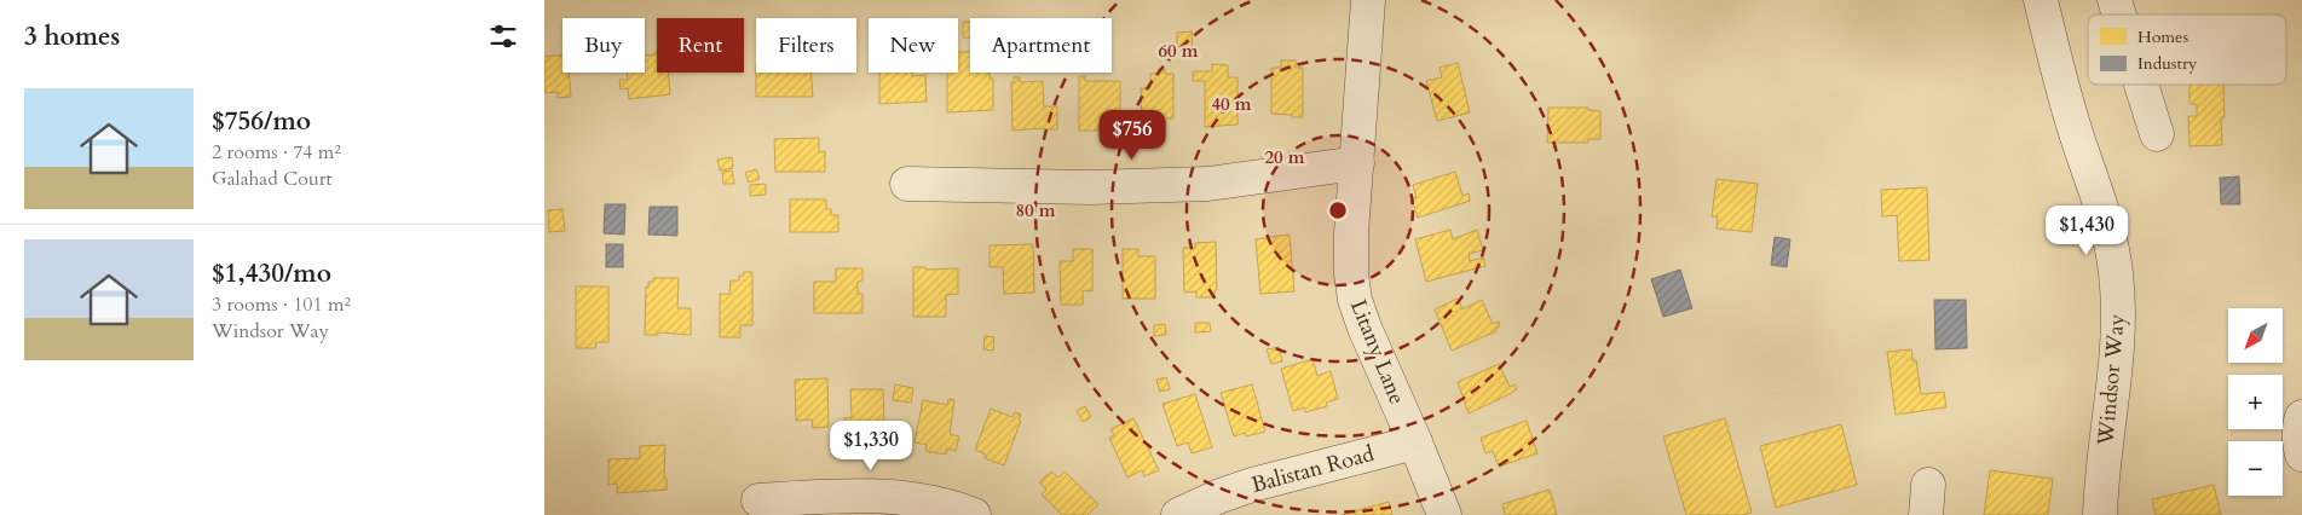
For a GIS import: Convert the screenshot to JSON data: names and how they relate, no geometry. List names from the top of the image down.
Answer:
{
  "streets": {
    "street": ["Litany Lane", "Windsor Way", "Balistan Road"]
  },
  "crossings": [
    ["Litany Lane", "Balistan Road"]
  ],
  "legend": ["Homes", "Industry"],
  "north": "bottom left",
  "page": {
    "heading": "3 homes",
    "chip": [
      "Buy",
      "Rent",
      "Filters",
      "New",
      "Apartment"
    ],
    "list": [
      {
        "name": "$756/mo",
        "note": "2 rooms · 74 m² · Galahad Court"
      },
      {
        "name": "$1,430/mo",
        "note": "3 rooms · 101 m² · Windsor Way"
      }
    ],
    "price": ["$756", "$1,430", "$1,330"],
    "map_buttons": ["+", "−"]
  },
  "rings": [
    "60 m",
    "40 m",
    "20 m",
    "80 m"
  ]
}
